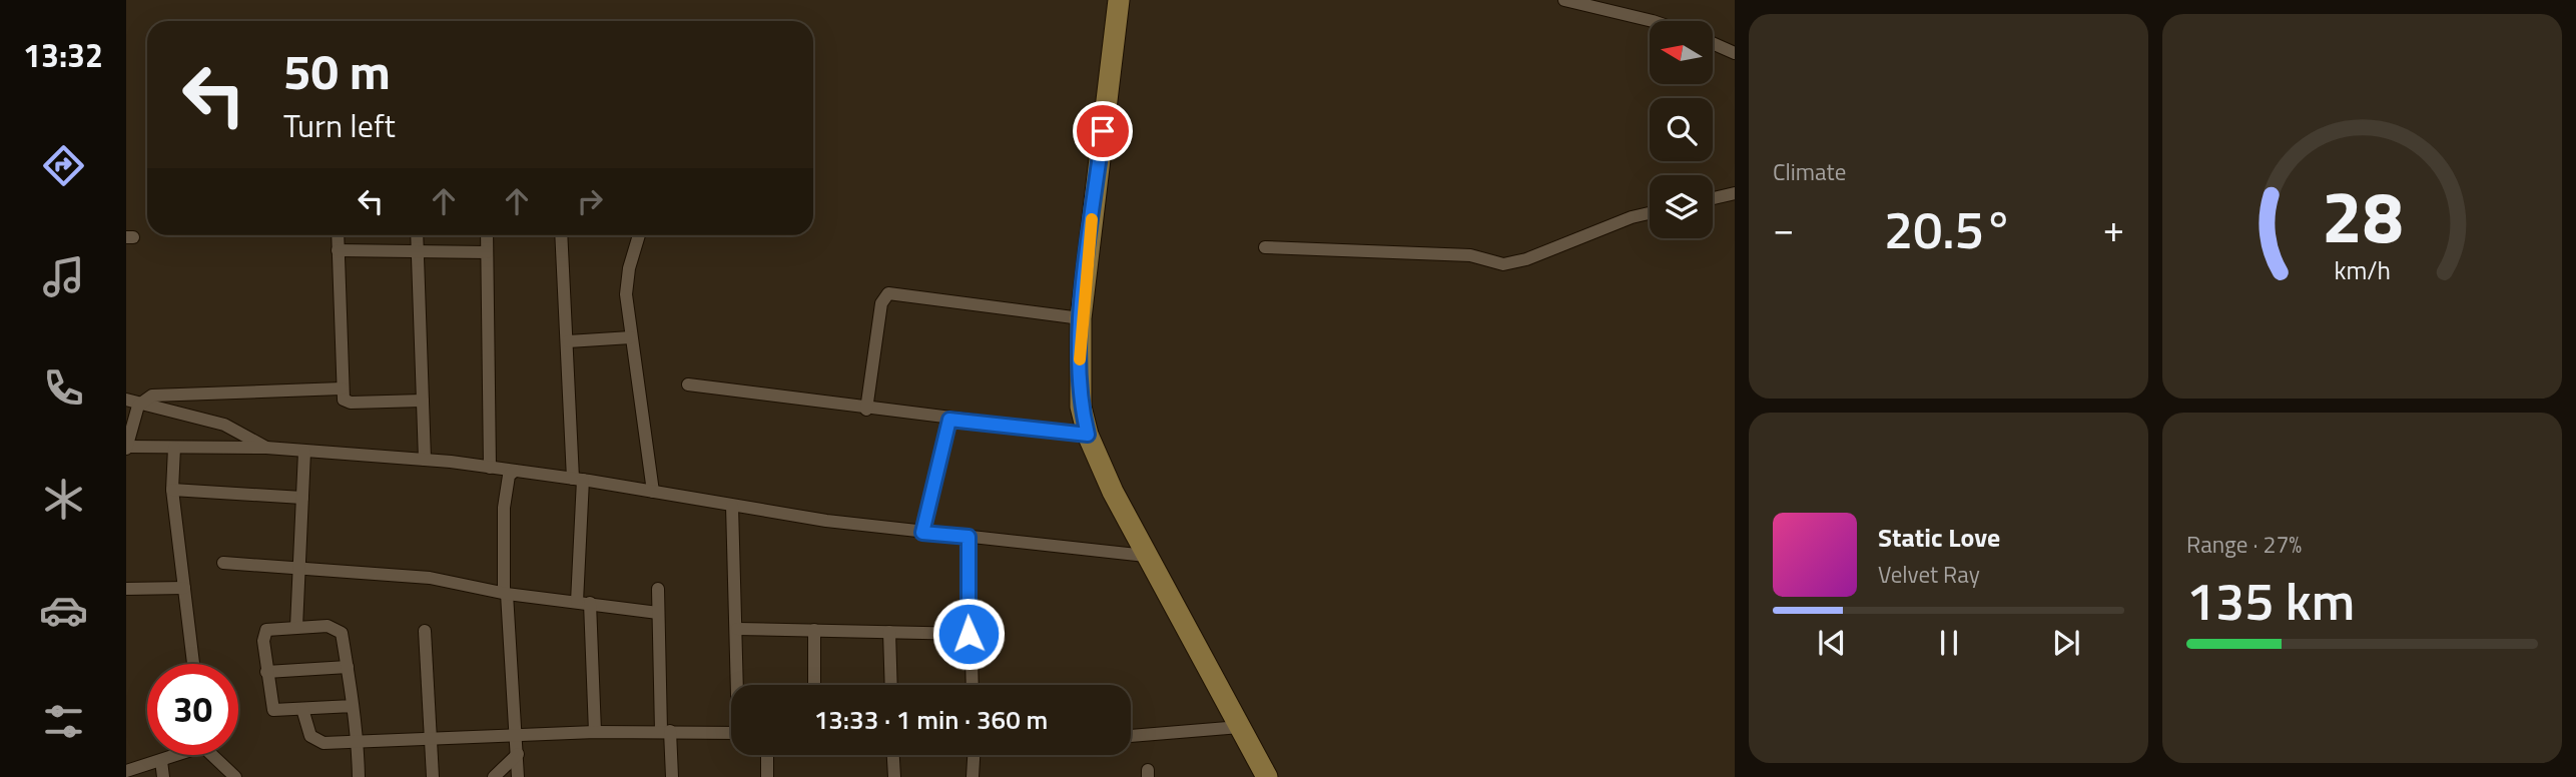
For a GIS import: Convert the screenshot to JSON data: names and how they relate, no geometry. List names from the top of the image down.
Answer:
{
  "north": "left",
  "page": {
    "tabs": "13:32",
    "tile": [
      "Climate",
      ["Range · 27%", "135 km"]
    ],
    "turn": ["50 m", "Turn left"],
    "heat": ["−", "20.5°", "+"],
    "song": ["Static Love", "Velvet Ray"],
    "limit": "30",
    "trip": "13:33 · 1 min · 360 m",
    "gauge": ["28", "km/h"]
  }
}
